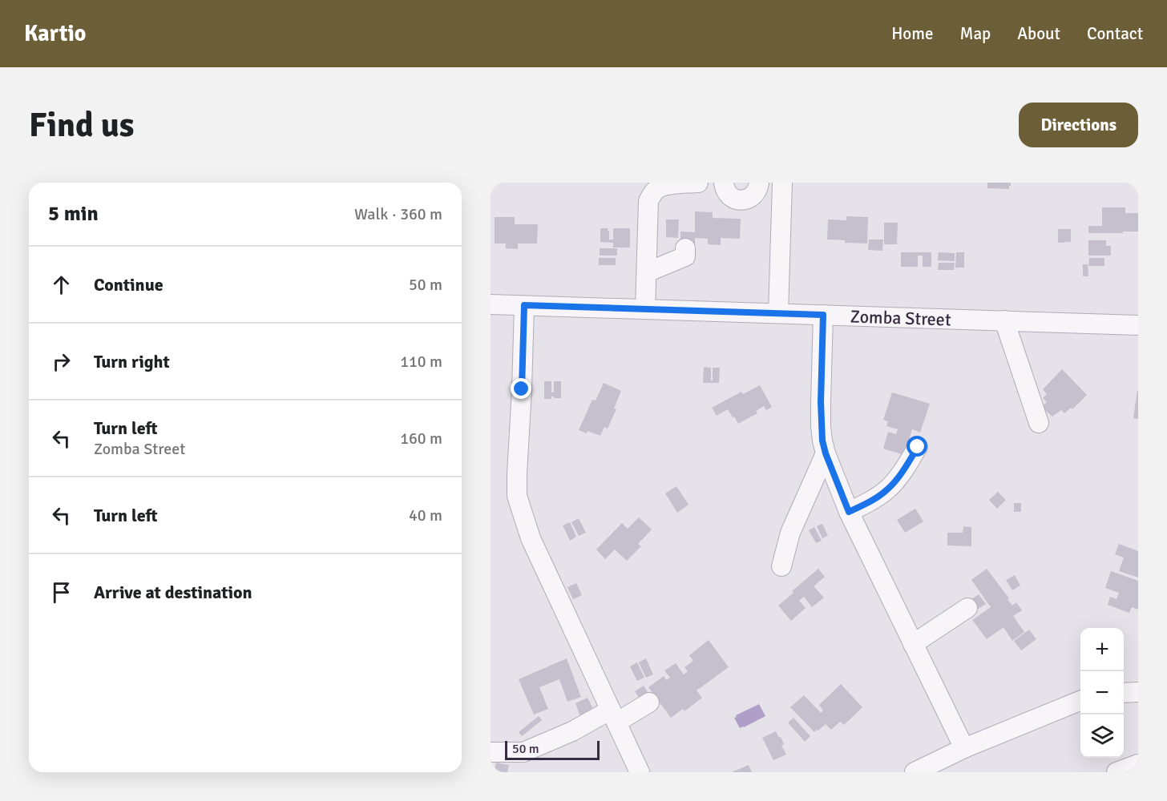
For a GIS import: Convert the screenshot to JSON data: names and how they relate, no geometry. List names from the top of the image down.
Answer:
{
  "streets": {
    "street": ["Zomba Street"]
  },
  "scale_bar": "50 m",
  "page": {
    "header": "Kartio",
    "nav": [
      "Home",
      "Map",
      "About",
      "Contact"
    ],
    "buttons": "Directions",
    "title": "Find us",
    "heading": ["5 min", "Walk · 360 m"],
    "list": [
      ["Continue", "50 m"],
      ["Turn right", "110 m"],
      ["Turn left", "Zomba Street", "160 m"],
      ["Turn left", "40 m"],
      "Arrive at destination"
    ],
    "map_buttons": ["+", "−"],
    "scale": "50 m"
  }
}
